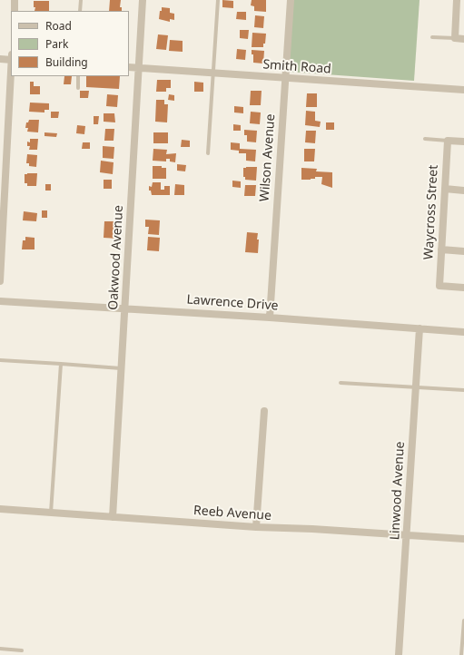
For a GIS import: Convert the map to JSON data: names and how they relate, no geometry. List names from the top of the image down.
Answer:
{
  "streets": {
    "street": [
      "Smith Road",
      "Wilson Avenue",
      "Waycross Street",
      "Oakwood Avenue",
      "Lawrence Drive",
      "Linwood Avenue",
      "Reeb Avenue"
    ]
  },
  "crossings": [
    ["Smith Road", "Wilson Avenue"],
    ["Smith Road", "Oakwood Avenue"],
    ["Wilson Avenue", "Lawrence Drive"],
    ["Oakwood Avenue", "Lawrence Drive"],
    ["Oakwood Avenue", "Reeb Avenue"],
    ["Lawrence Drive", "Linwood Avenue"],
    ["Linwood Avenue", "Reeb Avenue"]
  ],
  "legend": ["Road", "Park", "Building"]
}
